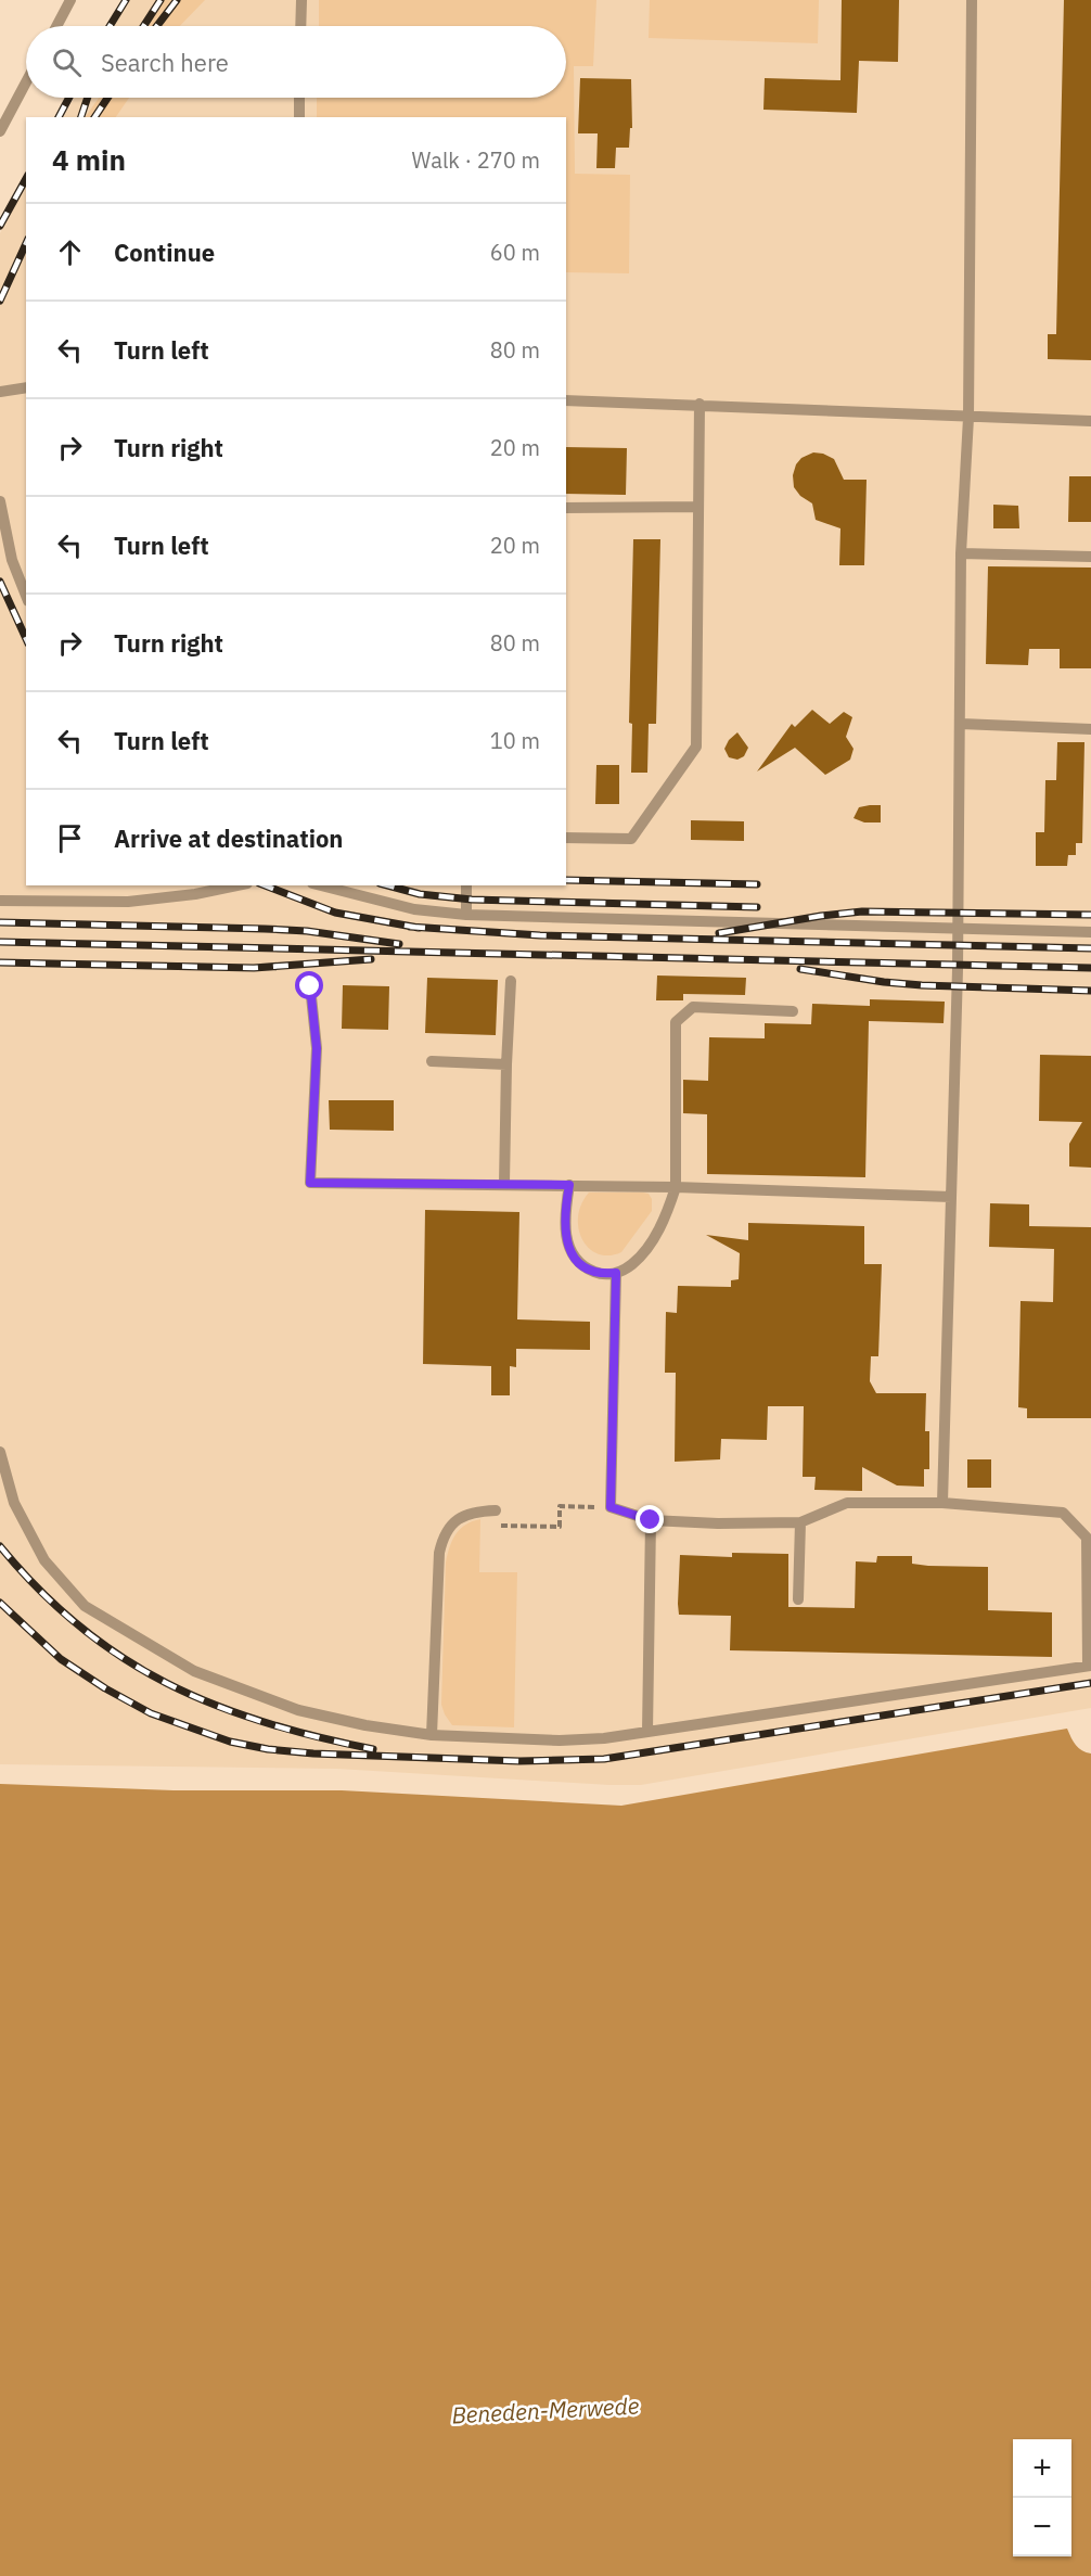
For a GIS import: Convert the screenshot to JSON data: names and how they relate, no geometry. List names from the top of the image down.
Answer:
{
  "water": ["Beneden-Merwede"],
  "page": {
    "search": "Search here",
    "heading": ["4 min", "Walk · 270 m"],
    "list": [
      ["Continue", "60 m"],
      ["Turn left", "80 m"],
      ["Turn right", "20 m"],
      ["Turn left", "20 m"],
      ["Turn right", "80 m"],
      ["Turn left", "10 m"],
      "Arrive at destination"
    ],
    "map_buttons": ["+", "−"]
  }
}
